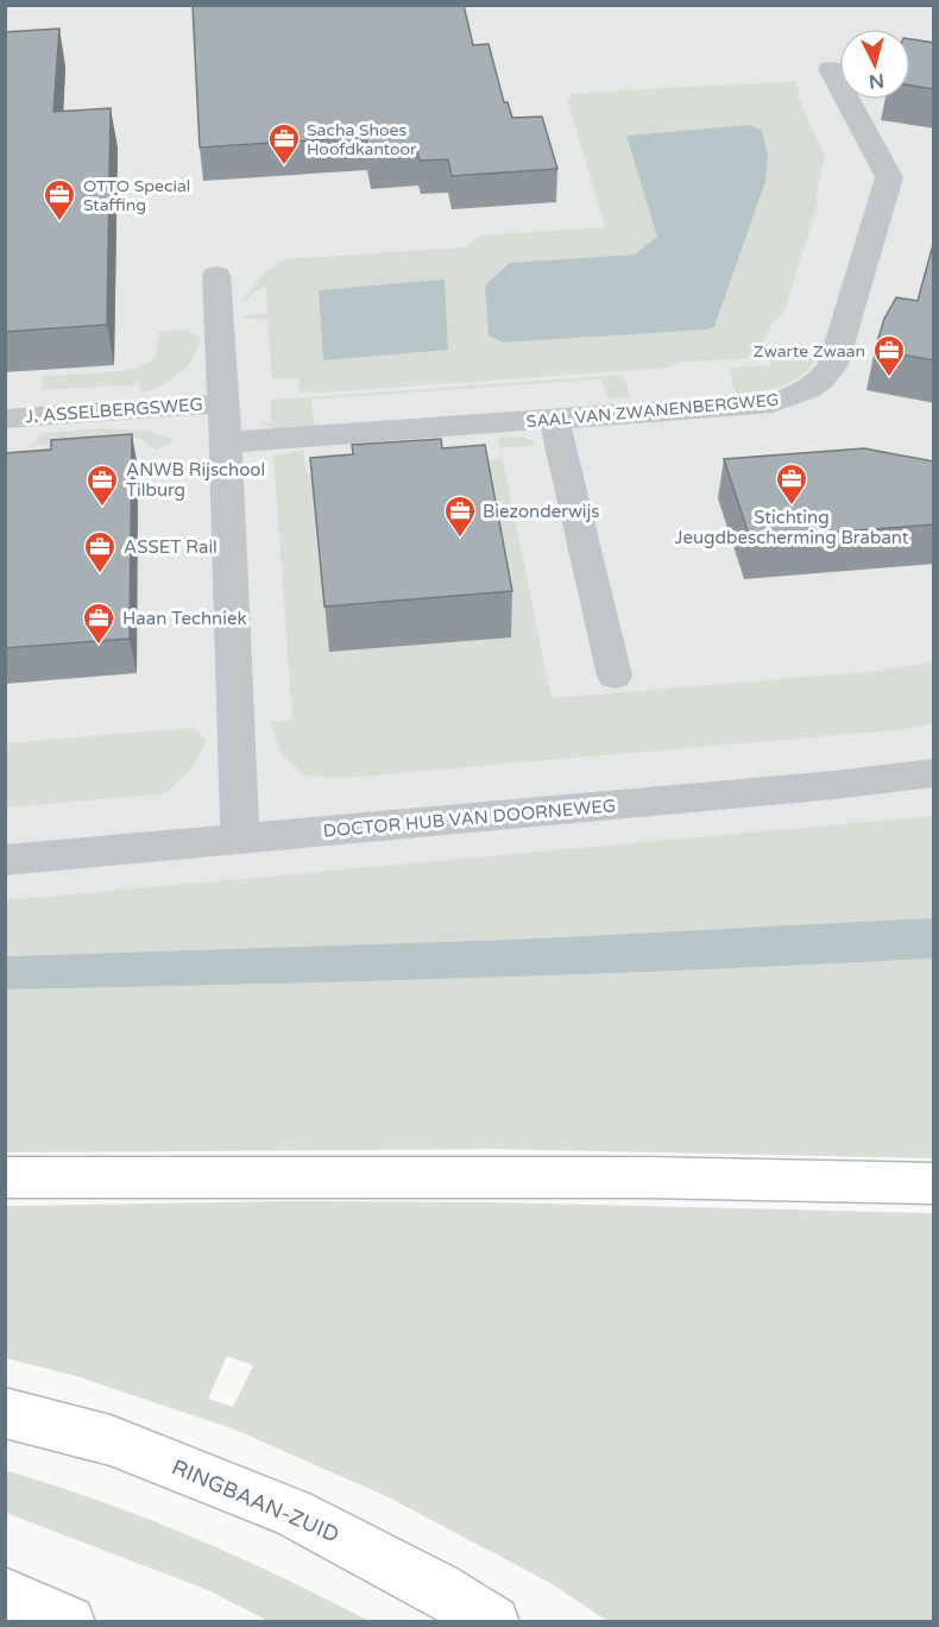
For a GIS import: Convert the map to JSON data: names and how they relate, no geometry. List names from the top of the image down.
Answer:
{
  "streets": {
    "main road": ["RINGBAAN-ZUID"],
    "street": ["J. ASSELBERGSWEG", "SAAL VAN ZWANENBERGWEG", "DOCTOR HUB VAN DOORNEWEG"]
  },
  "places": {
    "office": [
      "Sacha Shoes Hoofdkantoor",
      "OTTO Special Staffing",
      "Zwarte Zwaan",
      "Stichting Jeugdbescherming Brabant",
      "ANWB Rijschool Tilburg",
      "Biezonderwijs",
      "ASSET Rail",
      "Haan Techniek"
    ]
  },
  "north": "bottom"
}
